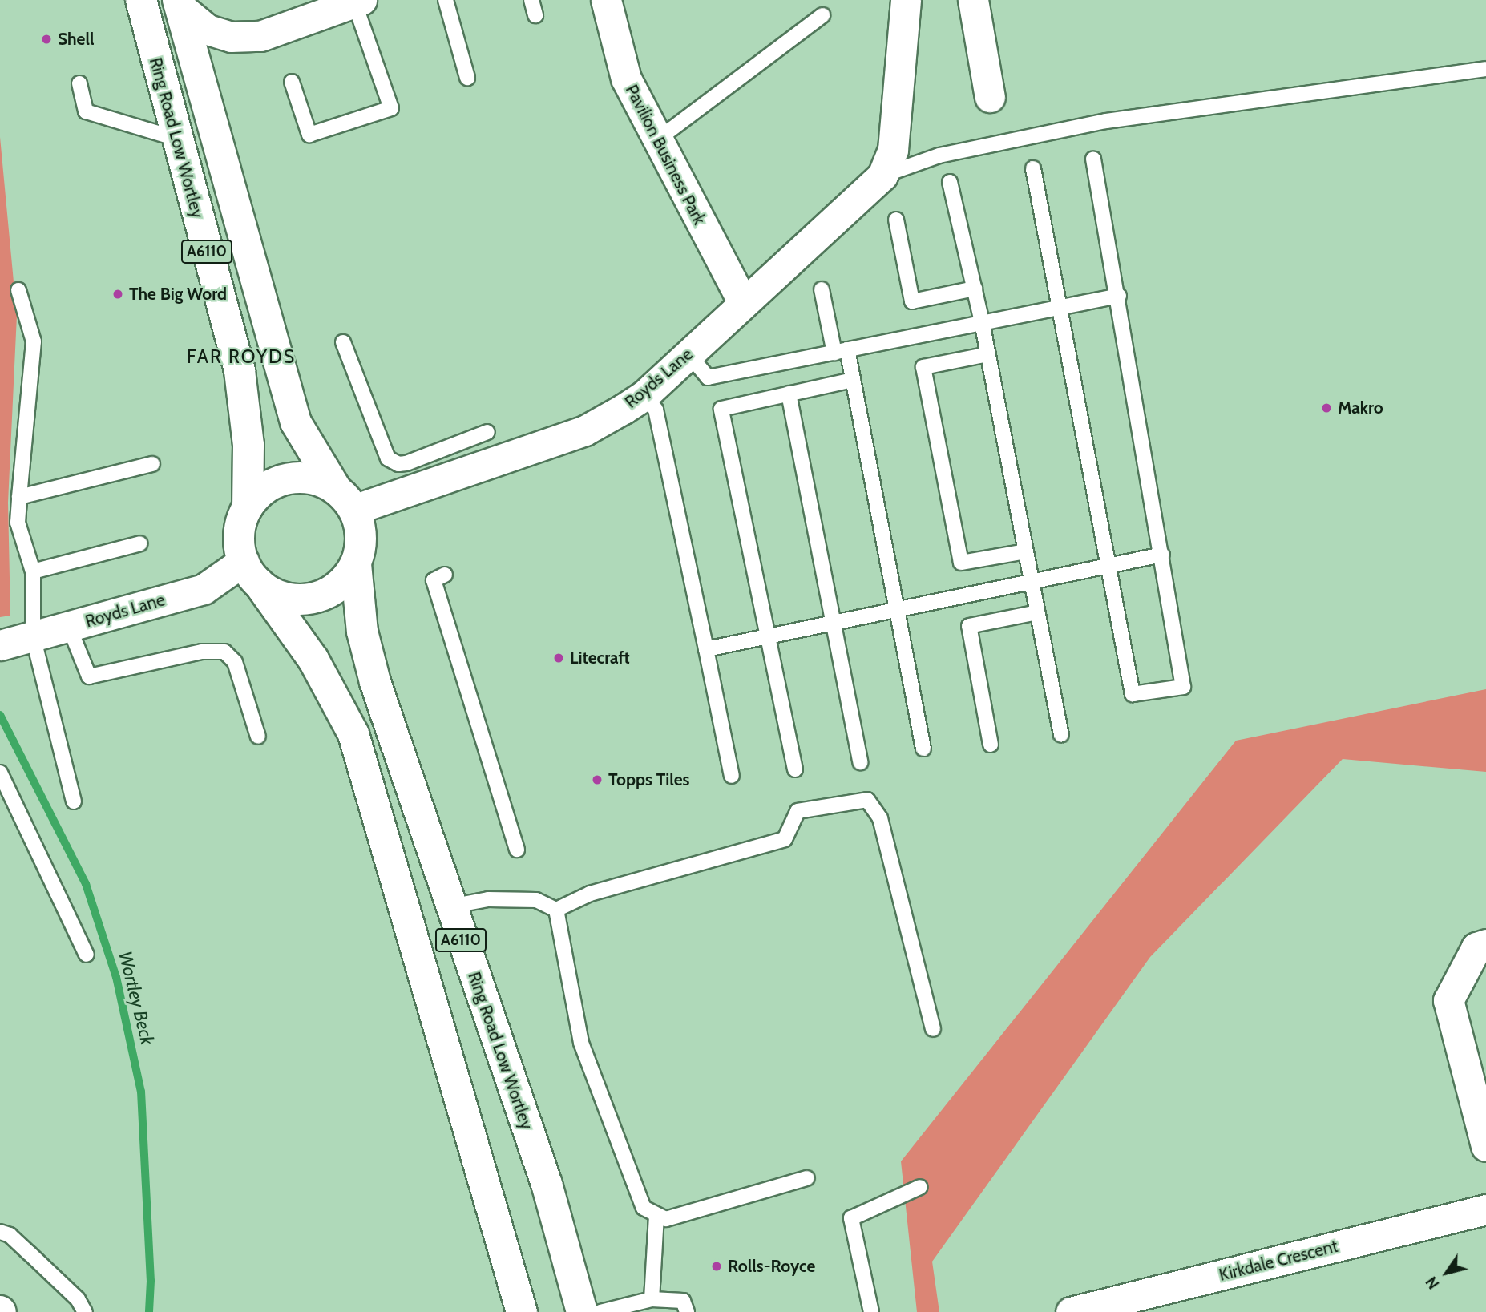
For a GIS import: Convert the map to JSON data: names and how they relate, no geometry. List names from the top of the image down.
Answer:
{
  "streets": {
    "highway": ["Ring Road Low Wortley", "A6110"],
    "street": ["Pavilion Business Park", "Royds Lane", "Kirkdale Crescent"]
  },
  "crossings": [
    ["Ring Road Low Wortley", "A6110"],
    ["Ring Road Low Wortley", "Royds Lane"],
    ["Pavilion Business Park", "Royds Lane"],
    ["A6110", "Royds Lane"]
  ],
  "districts": ["FAR ROYDS"],
  "water": ["Wortley Beck"],
  "places": [
    "Shell",
    "The Big Word",
    "Makro",
    "Litecraft",
    "Topps Tiles",
    "Rolls-Royce"
  ],
  "north": "bottom left"
}
